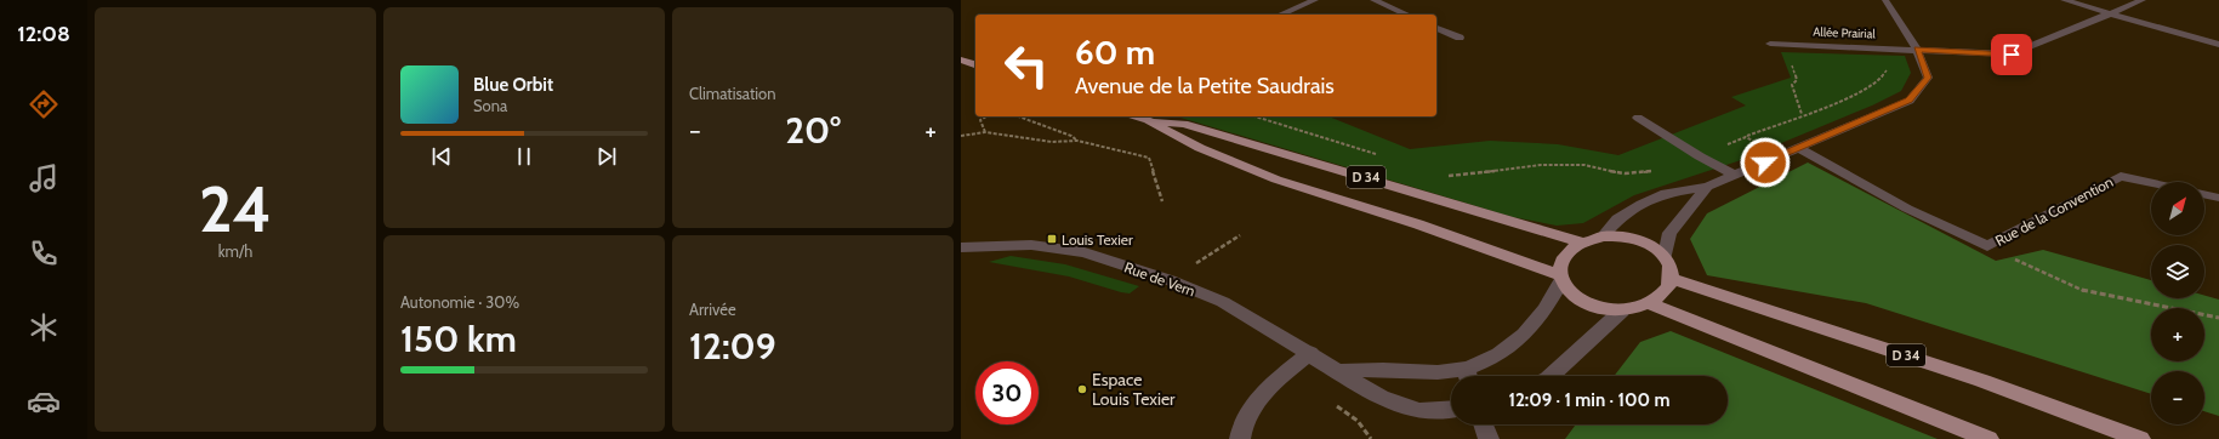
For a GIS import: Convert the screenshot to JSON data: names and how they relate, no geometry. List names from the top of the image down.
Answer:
{
  "streets": {
    "main road": ["D 34"],
    "street": ["Allée Prairial", "Rue de la Convention", "Rue de Vern"]
  },
  "places": {
    "transit": ["Louis Texier"],
    "other": ["Espace Louis Texier"]
  },
  "north": "top right",
  "page": {
    "tabs": "12:08",
    "tile": [
      ["24", "km/h"],
      "Climatisation",
      ["Autonomie · 30%", "150 km"],
      ["Arrivée", "12:09"]
    ],
    "turn": ["60 m", "Avenue de la Petite Saudrais"],
    "song": ["Blue Orbit", "Sona"],
    "heat": ["−", "20°", "+"],
    "map_buttons": ["+", "−"],
    "limit": "30",
    "trip": "12:09 · 1 min · 100 m"
  }
}
